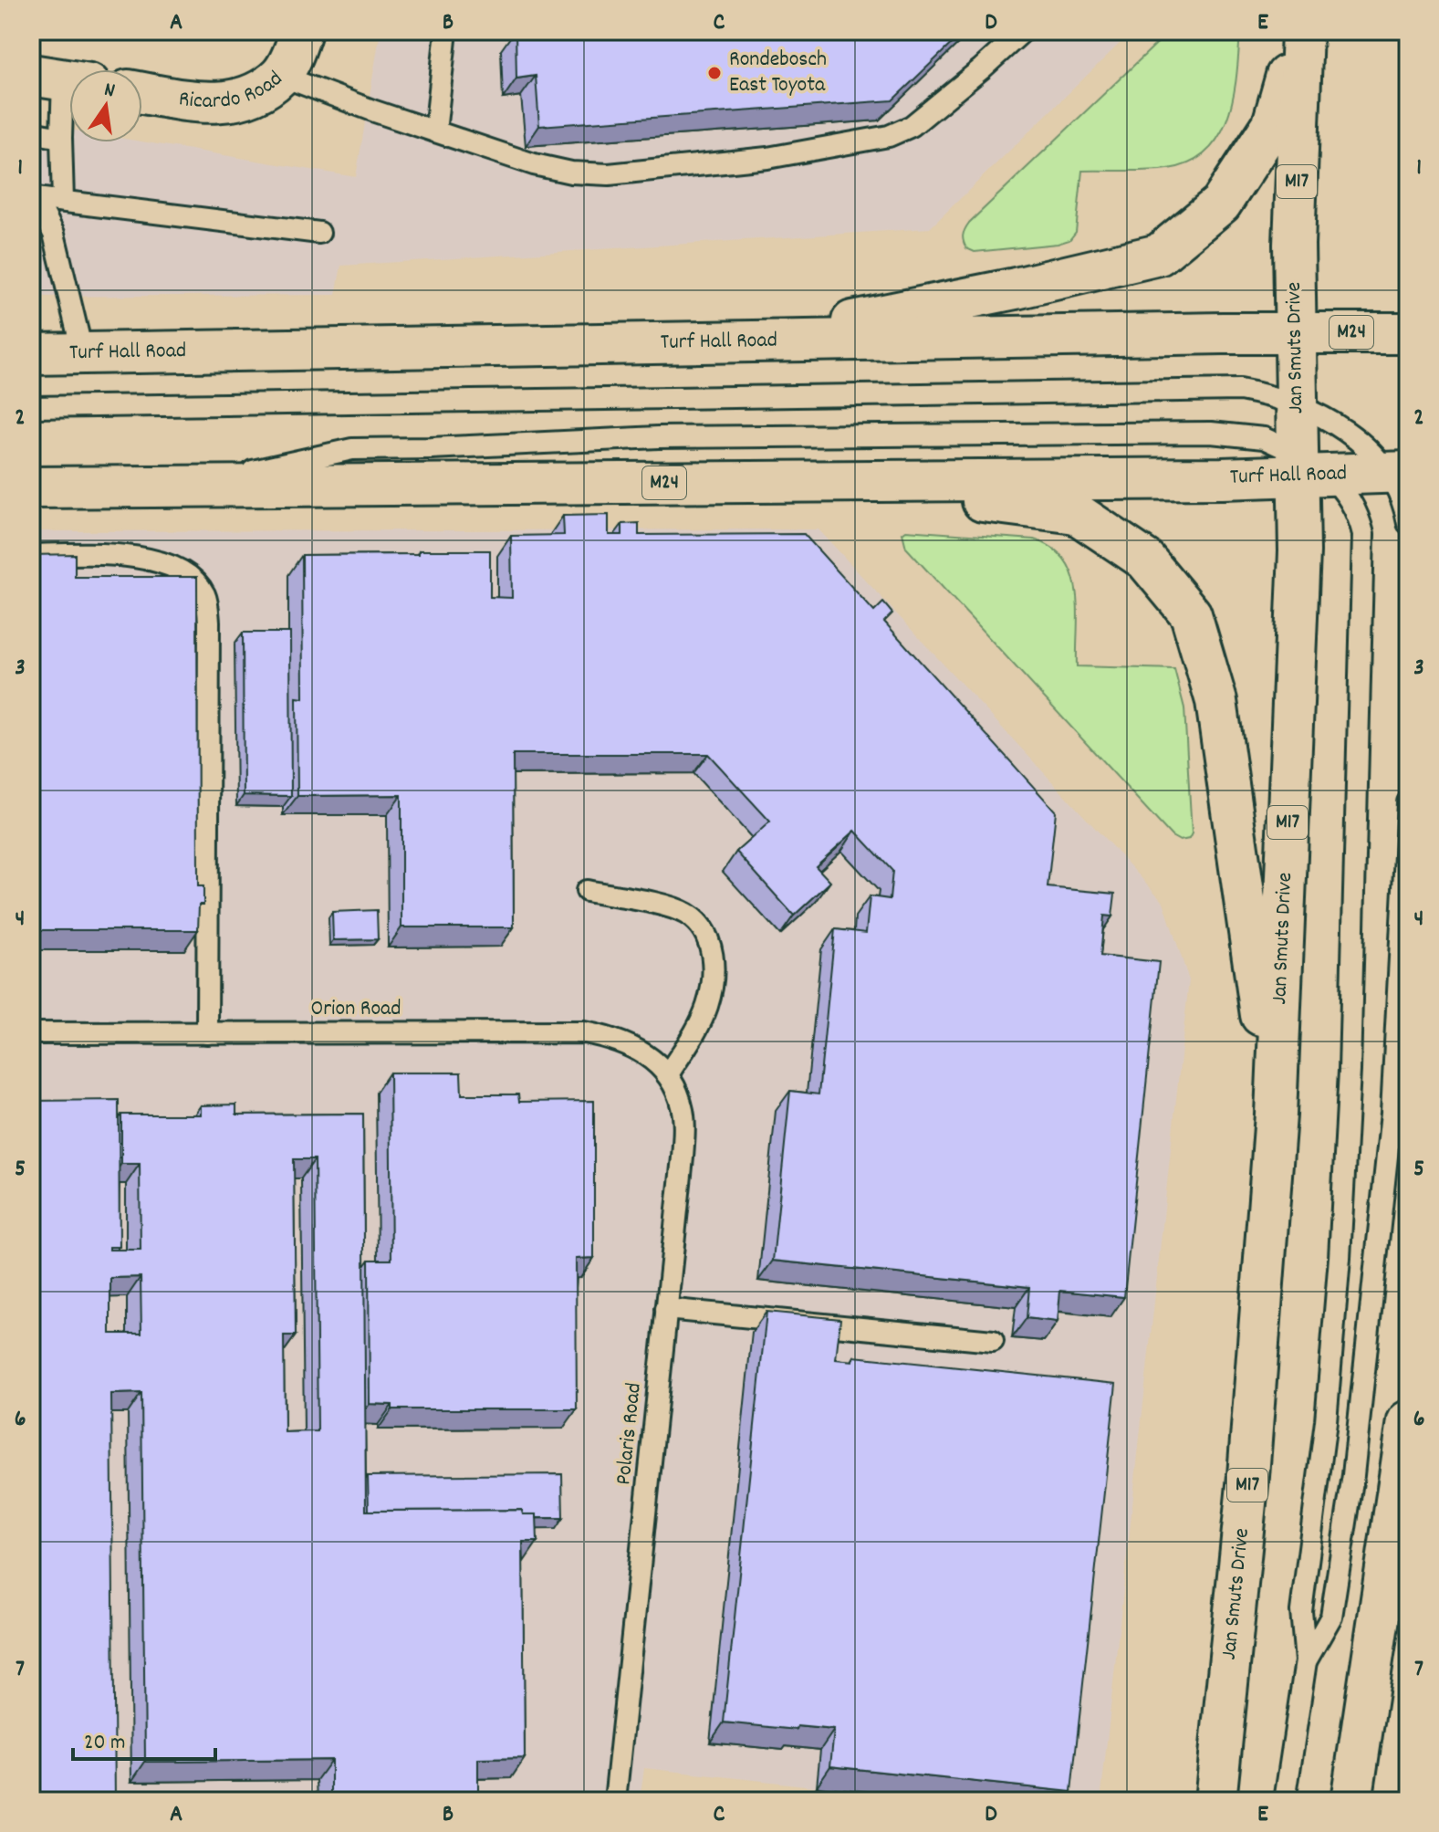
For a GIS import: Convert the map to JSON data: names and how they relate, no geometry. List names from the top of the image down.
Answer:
{
  "streets": {
    "main road": [
      "Ricardo Road",
      "M17",
      "M24",
      "Turf Hall Road",
      "Jan Smuts Drive"
    ],
    "lane": ["Orion Road", "Polaris Road"]
  },
  "crossings": [
    ["Turf Hall Road", "Jan Smuts Drive"],
    ["Orion Road", "Polaris Road"]
  ],
  "places": ["Rondebosch East Toyota"],
  "scale_bar": "20 m",
  "north": "top",
  "grid": {
    "columns": [
      "A",
      "B",
      "C",
      "D",
      "E"
    ],
    "rows": [
      "1",
      "2",
      "3",
      "4",
      "5",
      "6",
      "7"
    ]
  }
}
